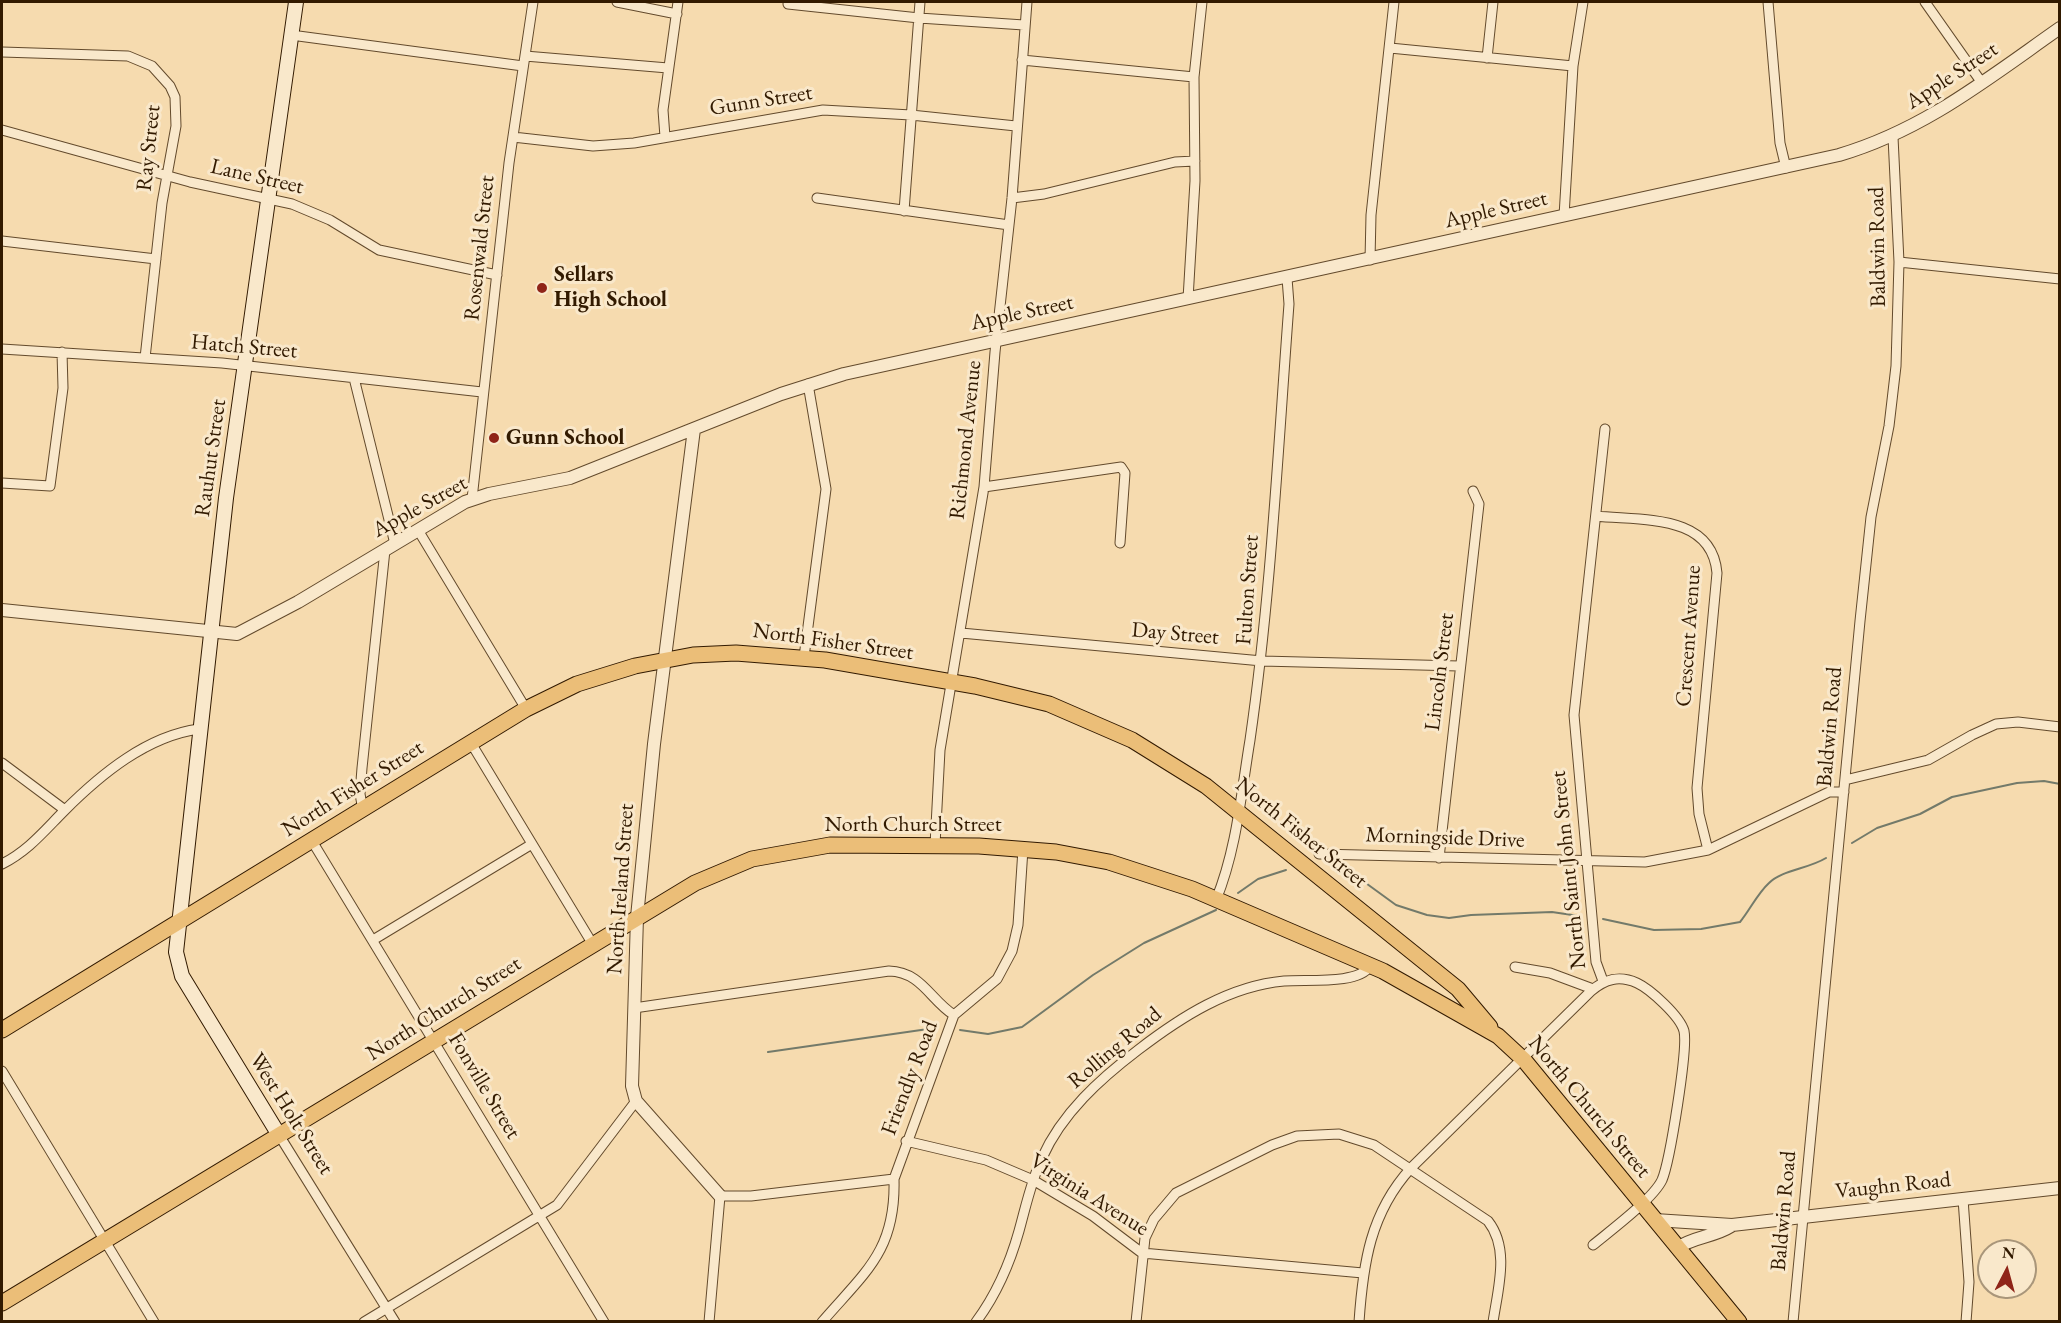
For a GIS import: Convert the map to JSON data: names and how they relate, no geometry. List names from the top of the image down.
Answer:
{
  "streets": {
    "main road": [
      "Rauhut Street",
      "North Fisher Street",
      "North Church Street",
      "West Holt Street"
    ],
    "street": [
      "Apple Street",
      "Gunn Street",
      "Ray Street",
      "Lane Street",
      "Baldwin Road",
      "Rosenwald Street",
      "Hatch Street",
      "Richmond Avenue",
      "Fulton Street",
      "Day Street",
      "Crescent Avenue",
      "Lincoln Street",
      "Morningside Drive",
      "North Saint John Street",
      "North Ireland Street",
      "Rolling Road",
      "Friendly Road",
      "Fonville Street",
      "Vaughn Road",
      "Virginia Avenue"
    ]
  },
  "crossings": [
    ["Apple Street", "Baldwin Road"],
    ["Apple Street", "Rosenwald Street"],
    ["Apple Street", "Richmond Avenue"],
    ["Apple Street", "Rauhut Street"],
    ["Apple Street", "Fulton Street"],
    ["Apple Street", "North Ireland Street"],
    ["Gunn Street", "Rosenwald Street"],
    ["Gunn Street", "Richmond Avenue"],
    ["Ray Street", "Lane Street"],
    ["Ray Street", "Hatch Street"],
    ["Lane Street", "Rosenwald Street"],
    ["Lane Street", "Rauhut Street"],
    ["Baldwin Road", "Morningside Drive"],
    ["Baldwin Road", "Vaughn Road"],
    ["Rosenwald Street", "Hatch Street"],
    ["Hatch Street", "Rauhut Street"],
    ["Richmond Avenue", "Day Street"],
    ["Richmond Avenue", "North Fisher Street"],
    ["Richmond Avenue", "North Church Street"],
    ["Rauhut Street", "North Fisher Street"],
    ["Rauhut Street", "West Holt Street"],
    ["Fulton Street", "Day Street"],
    ["Fulton Street", "North Fisher Street"],
    ["Fulton Street", "North Church Street"],
    ["Day Street", "Lincoln Street"],
    ["Crescent Avenue", "Morningside Drive"],
    ["Crescent Avenue", "North Saint John Street"],
    ["North Fisher Street", "North Church Street"],
    ["North Fisher Street", "North Ireland Street"],
    ["North Fisher Street", "Fonville Street"],
    ["North Fisher Street", "West Holt Street"],
    ["Lincoln Street", "Morningside Drive"],
    ["North Church Street", "North Saint John Street"],
    ["North Church Street", "North Ireland Street"],
    ["North Church Street", "Rolling Road"],
    ["North Church Street", "Friendly Road"],
    ["North Church Street", "Fonville Street"],
    ["North Church Street", "West Holt Street"],
    ["North Church Street", "Vaughn Road"],
    ["Morningside Drive", "North Saint John Street"],
    ["North Saint John Street", "Virginia Avenue"],
    ["Rolling Road", "Virginia Avenue"],
    ["Friendly Road", "Virginia Avenue"]
  ],
  "places": ["Sellars High School", "Gunn School"],
  "north": "top"
}
